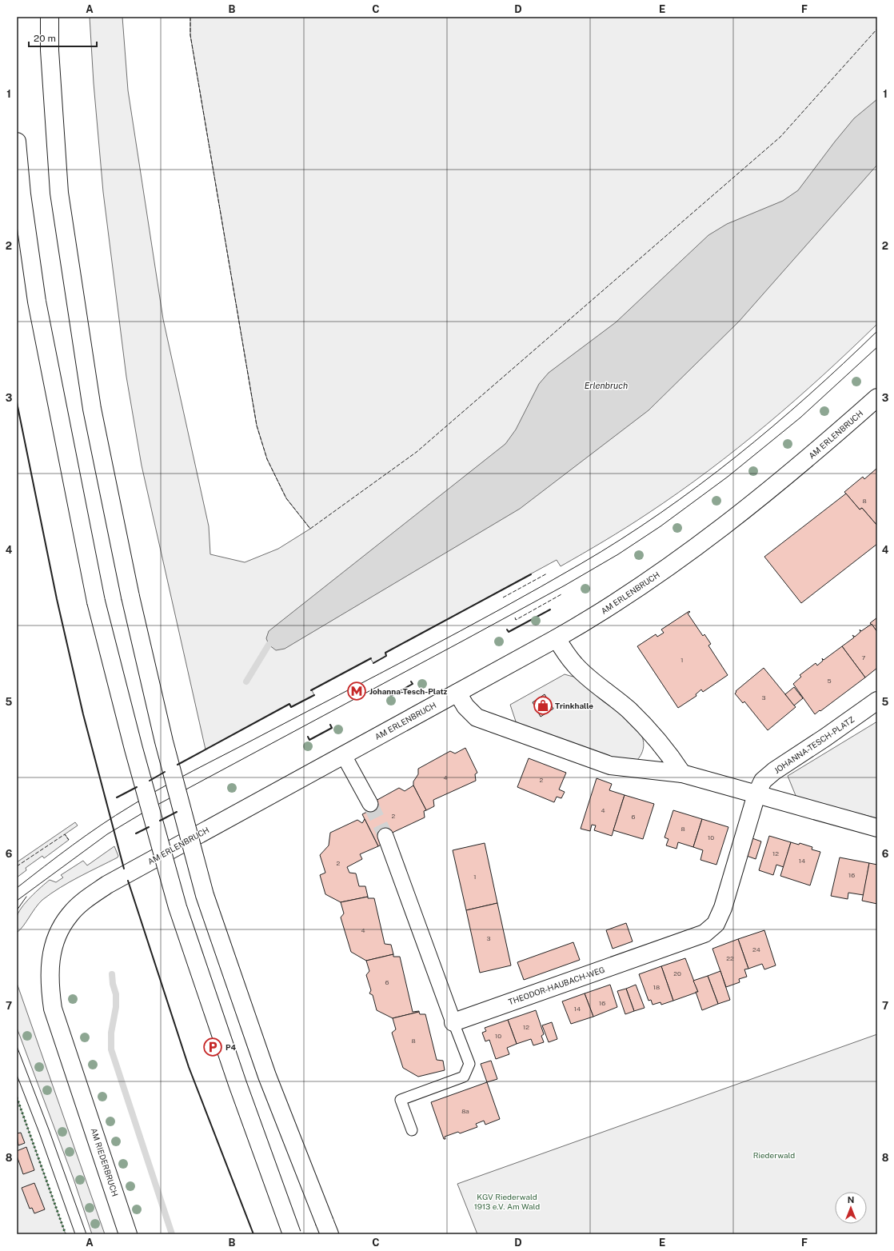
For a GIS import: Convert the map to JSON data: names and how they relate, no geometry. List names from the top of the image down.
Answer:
{
  "streets": {
    "main road": [
      "AM ERLENBRUCH",
      "JOHANNA-TESCH-PLATZ",
      "THEODOR-HAUBACH-WEG",
      "AM RIEDERBRUCH"
    ]
  },
  "crossings": [
    ["AM ERLENBRUCH", "AM RIEDERBRUCH"],
    ["JOHANNA-TESCH-PLATZ", "THEODOR-HAUBACH-WEG"]
  ],
  "water": ["Erlenbruch"],
  "parks": ["Riederwald", "KGV Riederwald 1913 e.V. Am Wald"],
  "places": {
    "metro station": ["Johanna-Tesch-Platz"],
    "shop": ["Trinkhalle"],
    "parking": ["P4"]
  },
  "house_numbers": [
    "8",
    "7",
    "1",
    "5",
    "3",
    "4",
    "2",
    "4",
    "2",
    "6",
    "8",
    "10",
    "12",
    "14",
    "2",
    "16",
    "1",
    "4",
    "3",
    "24",
    "22",
    "20",
    "6",
    "18",
    "16",
    "14",
    "12",
    "10",
    "8",
    "8a"
  ],
  "scale_bar": "20 m",
  "north": "top",
  "grid": {
    "columns": [
      "A",
      "B",
      "C",
      "D",
      "E",
      "F"
    ],
    "rows": [
      "1",
      "2",
      "3",
      "4",
      "5",
      "6",
      "7",
      "8"
    ]
  }
}
